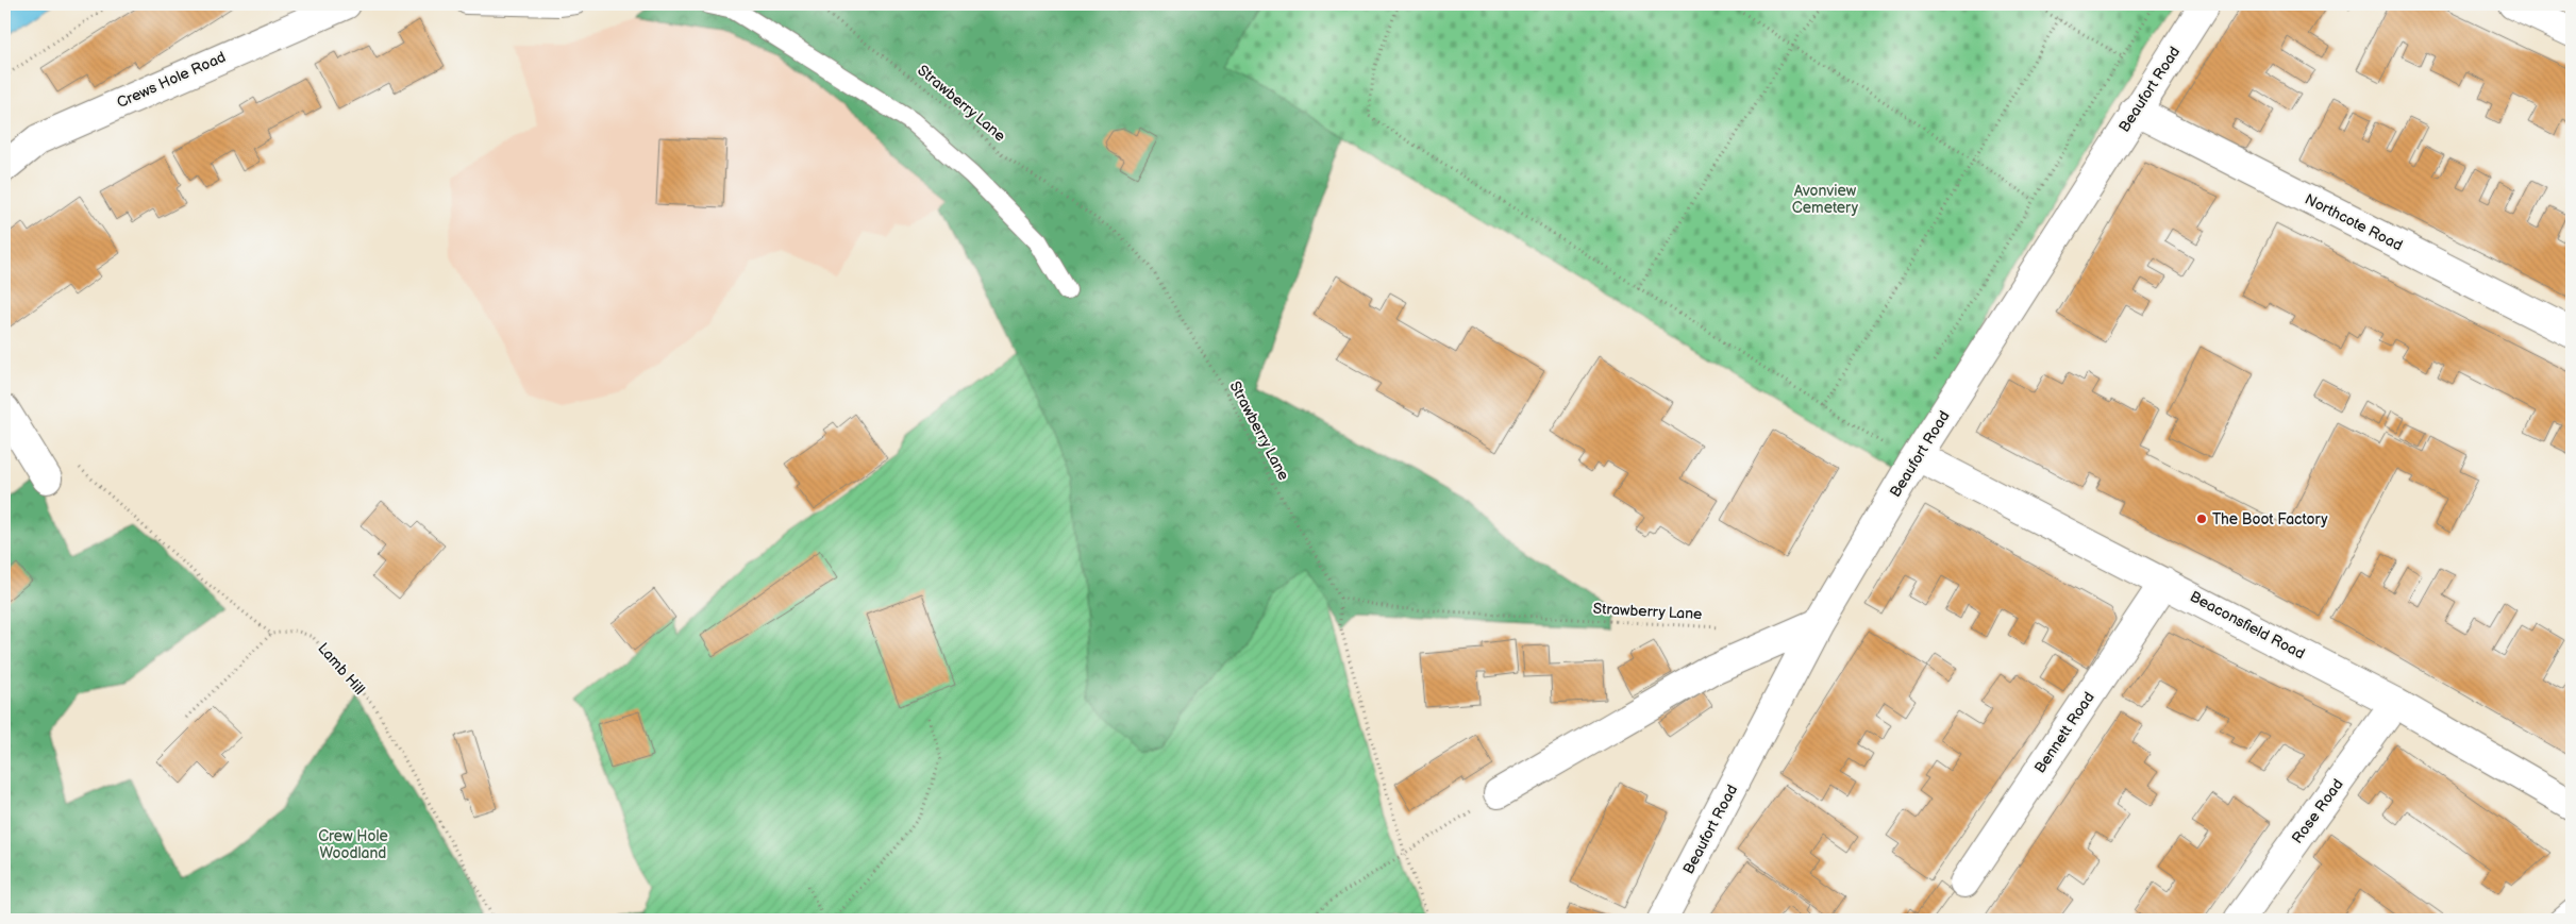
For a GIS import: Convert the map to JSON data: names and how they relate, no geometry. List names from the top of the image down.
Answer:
{
  "streets": {
    "street": [
      "Crews Hole Road",
      "Beaufort Road",
      "Northcote Road",
      "Beaconsfield Road",
      "Bennett Road",
      "Rose Road"
    ],
    "path": ["Strawberry Lane", "Lamb Hill"]
  },
  "crossings": [
    ["Beaufort Road", "Northcote Road"],
    ["Beaufort Road", "Beaconsfield Road"],
    ["Beaconsfield Road", "Bennett Road"],
    ["Beaconsfield Road", "Rose Road"]
  ],
  "parks": ["Avonview Cemetery", "Crew Hole Woodland"],
  "places": ["The Boot Factory"]
}
